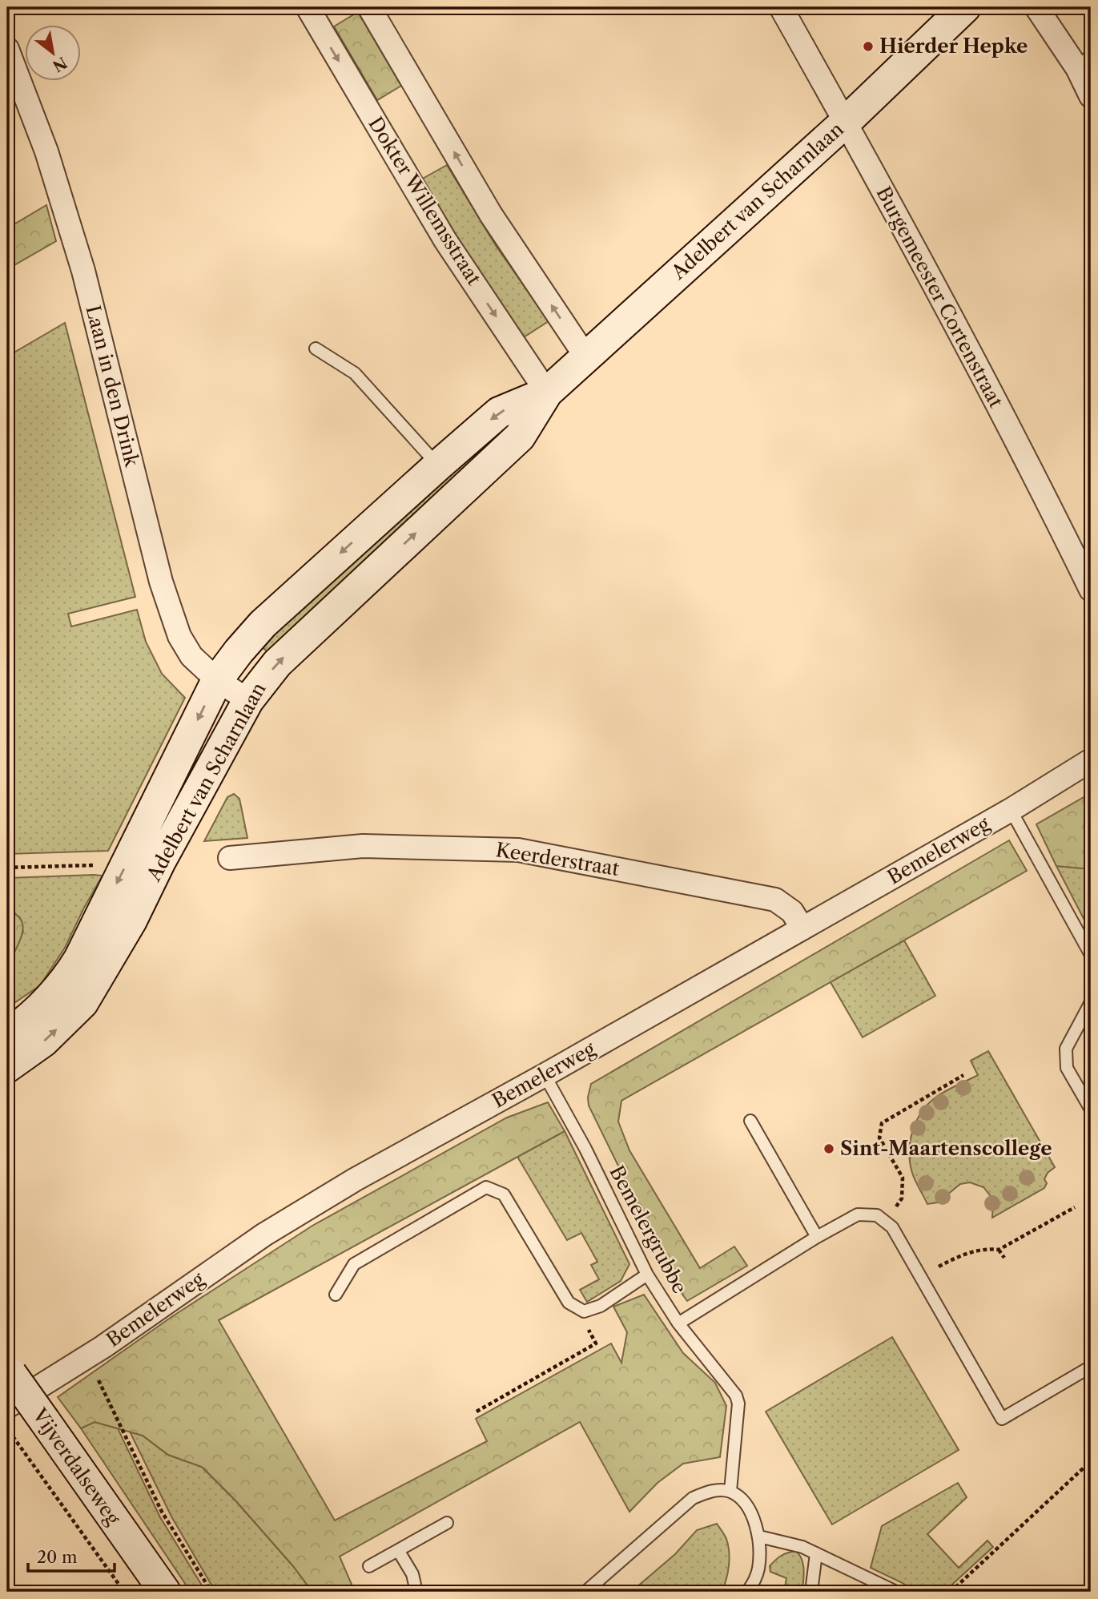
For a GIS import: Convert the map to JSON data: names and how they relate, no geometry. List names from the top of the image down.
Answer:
{
  "streets": {
    "street": [
      "Dokter Willemsstraat",
      "Adelbert van Scharnlaan",
      "Burgemeester Cortenstraat",
      "Laan in den Drink",
      "Bemelerweg",
      "Keerderstraat",
      "Vijverdalseweg"
    ],
    "lane": ["Bemelergrubbe"]
  },
  "crossings": [
    ["Dokter Willemsstraat", "Adelbert van Scharnlaan"],
    ["Adelbert van Scharnlaan", "Burgemeester Cortenstraat"],
    ["Adelbert van Scharnlaan", "Laan in den Drink"],
    ["Bemelerweg", "Keerderstraat"],
    ["Bemelerweg", "Bemelergrubbe"]
  ],
  "places": ["Hierder Hepke", "Sint-Maartenscollege"],
  "scale_bar": "20 m",
  "north": "bottom right"
}
